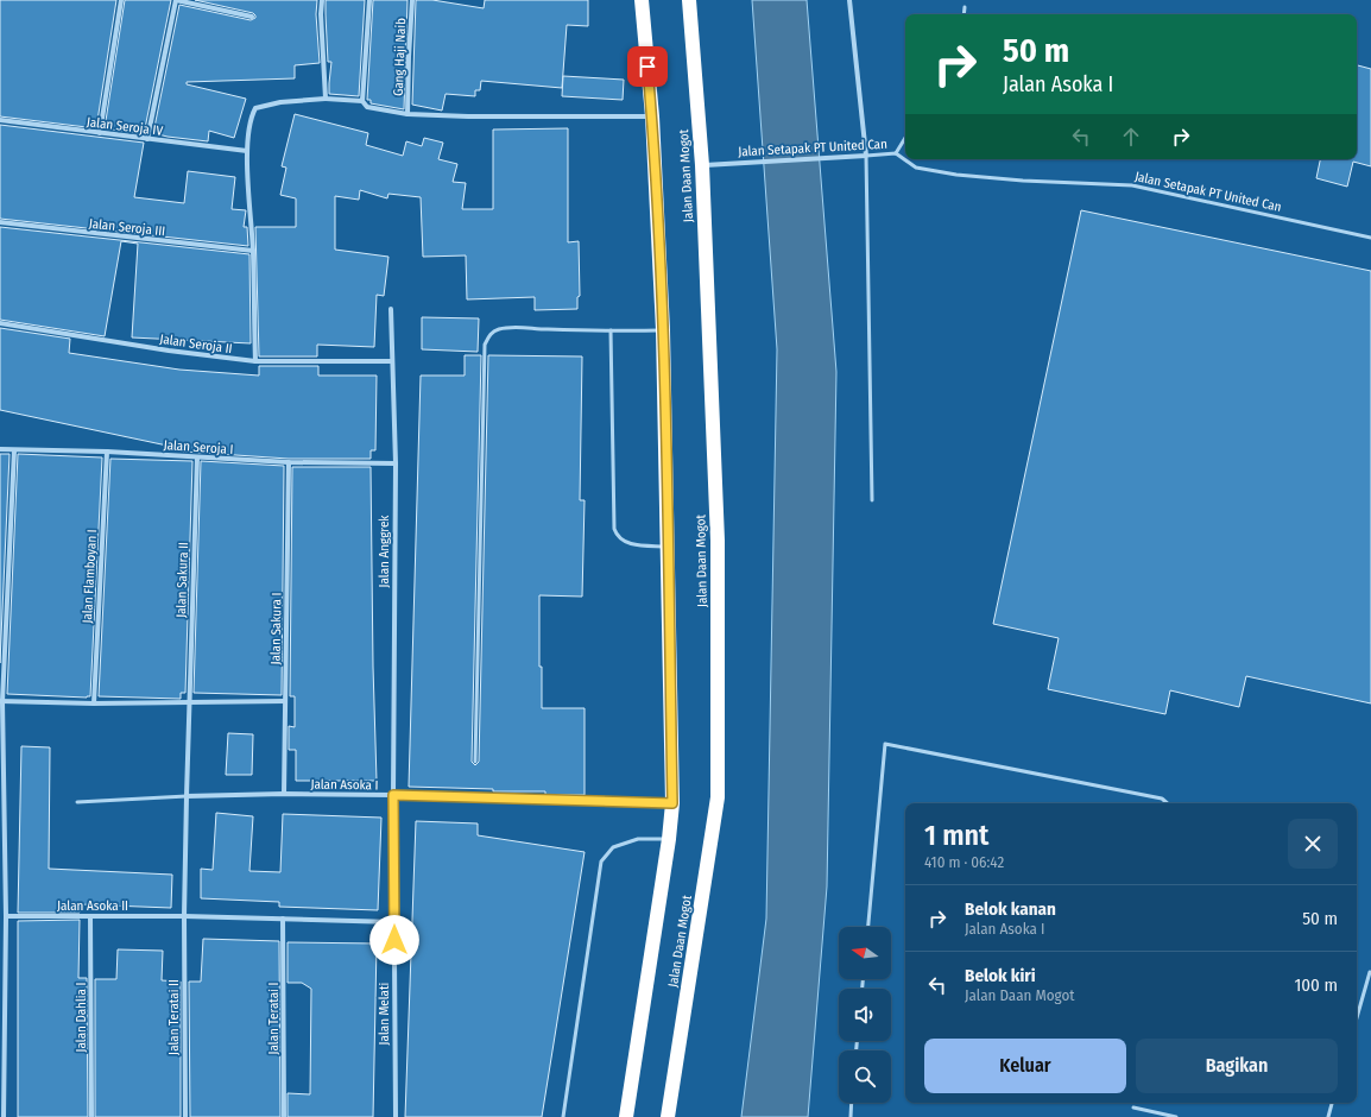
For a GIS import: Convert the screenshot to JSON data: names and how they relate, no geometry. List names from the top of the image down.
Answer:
{
  "streets": {
    "highway": ["Jalan Daan Mogot"],
    "street": [
      "Gang Haji Naib",
      "Jalan Seroja IV",
      "Jalan Setapak PT United Can",
      "Jalan Seroja III",
      "Jalan Seroja II",
      "Jalan Seroja I",
      "Jalan Anggrek",
      "Jalan Flamboyan I",
      "Jalan Sakura II",
      "Jalan Sakura I",
      "Jalan Asoka I",
      "Jalan Asoka II",
      "Jalan Melati",
      "Jalan Dahlia I",
      "Jalan Teratai II",
      "Jalan Teratai I"
    ]
  },
  "crossings": [
    ["Jalan Setapak PT United Can", "Jalan Daan Mogot"],
    ["Jalan Daan Mogot", "Jalan Asoka I"],
    ["Jalan Seroja II", "Jalan Anggrek"],
    ["Jalan Seroja I", "Jalan Anggrek"],
    ["Jalan Seroja I", "Jalan Flamboyan I"],
    ["Jalan Seroja I", "Jalan Sakura II"],
    ["Jalan Seroja I", "Jalan Sakura I"],
    ["Jalan Anggrek", "Jalan Asoka I"],
    ["Jalan Anggrek", "Jalan Melati"],
    ["Jalan Sakura I", "Jalan Asoka I"],
    ["Jalan Asoka I", "Jalan Melati"],
    ["Jalan Asoka II", "Jalan Melati"],
    ["Jalan Asoka II", "Jalan Dahlia I"],
    ["Jalan Asoka II", "Jalan Teratai II"],
    ["Jalan Asoka II", "Jalan Teratai I"]
  ],
  "north": "left",
  "page": {
    "turn": ["50 m", "Jalan Asoka I"],
    "heading": ["1 mnt", "410 m · 06:42"],
    "list": [
      {
        "name": "Belok kanan",
        "note": "Jalan Asoka I",
        "value": "50 m"
      },
      {
        "name": "Belok kiri",
        "note": "Jalan Daan Mogot",
        "value": "100 m"
      }
    ],
    "buttons": ["Keluar", "Bagikan"]
  }
}
